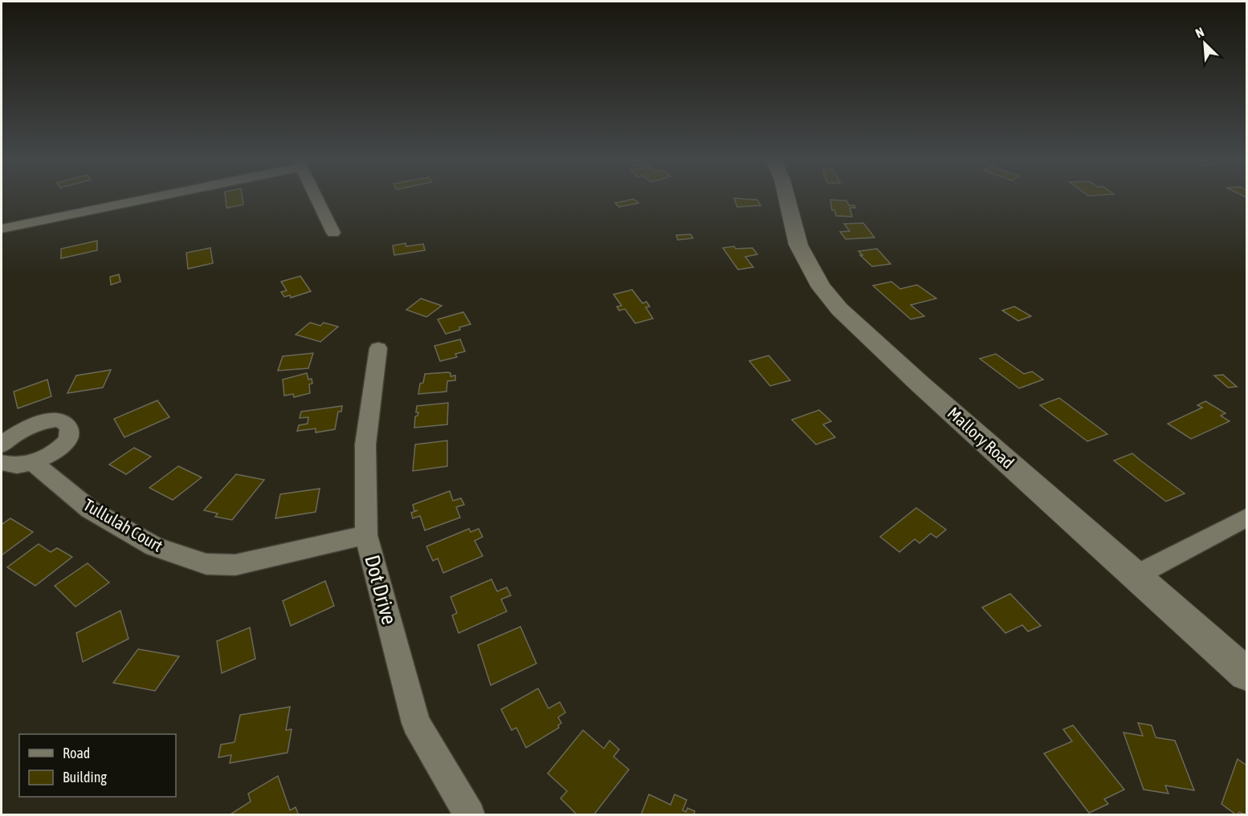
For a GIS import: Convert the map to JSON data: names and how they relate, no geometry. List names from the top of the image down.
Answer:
{
  "streets": {
    "street": ["Mallory Road", "Tullulah Court", "Dot Drive"]
  },
  "crossings": [
    ["Tullulah Court", "Dot Drive"]
  ],
  "legend": ["Road", "Building"],
  "north": "top left"
}
